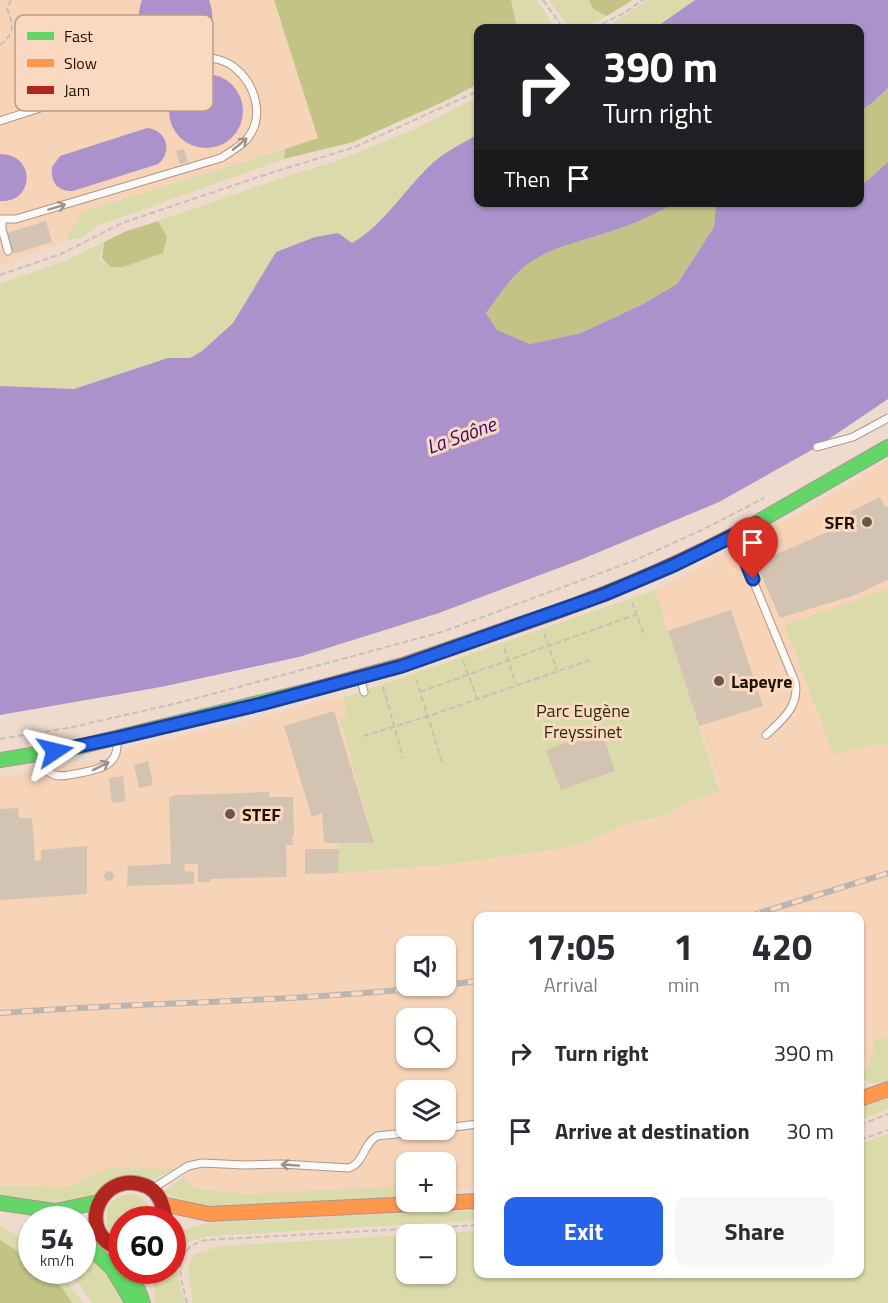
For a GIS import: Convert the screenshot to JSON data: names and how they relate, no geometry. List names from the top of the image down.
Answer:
{
  "water": ["La Saône"],
  "parks": ["Parc Eugène Freyssinet"],
  "places": ["SFR", "Lapeyre", "STEF"],
  "legend": ["Fast", "Slow", "Jam"],
  "page": {
    "turn": ["390 m", "Turn right"],
    "then": "Then",
    "eta": [
      "17:05",
      "Arrival",
      "1",
      "min",
      "420",
      "m"
    ],
    "map_buttons": ["+", "−"],
    "list": [
      {
        "name": "Turn right",
        "value": "390 m"
      },
      {
        "name": "Arrive at destination",
        "value": "30 m"
      }
    ],
    "buttons": ["Exit", "Share"],
    "speed": "54 km/h",
    "limit": "60"
  }
}
